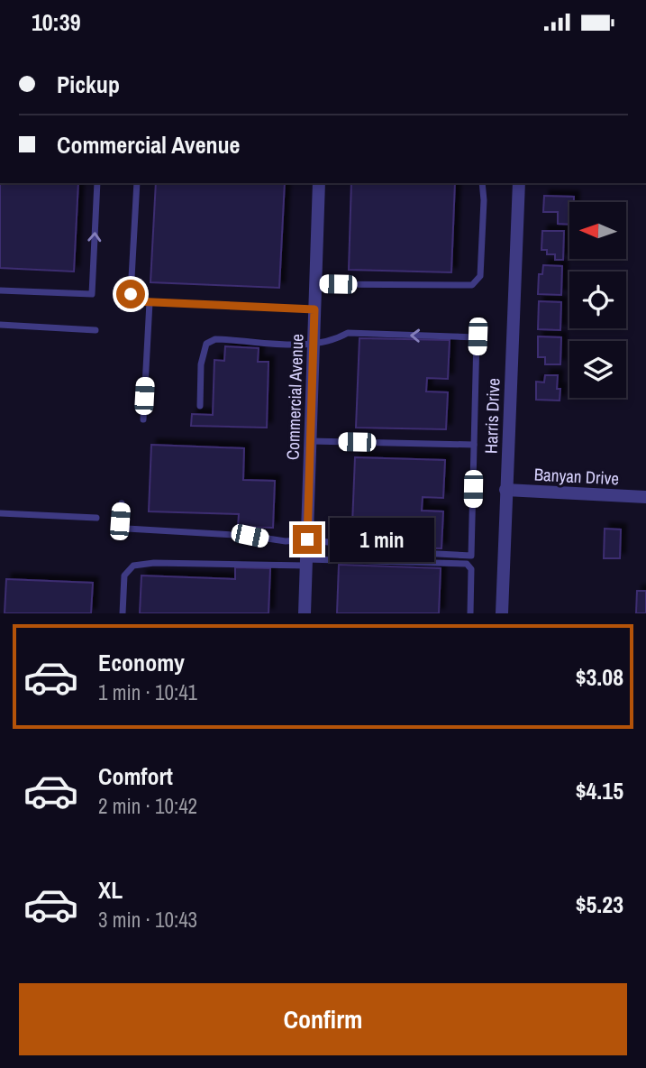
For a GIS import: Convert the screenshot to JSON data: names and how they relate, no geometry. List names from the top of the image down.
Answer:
{
  "streets": {
    "street": ["Commercial Avenue", "Harris Drive", "Banyan Drive"]
  },
  "crossings": [
    ["Harris Drive", "Banyan Drive"]
  ],
  "north": "left",
  "page": {
    "status": "10:39",
    "banner": ["Pickup", "Commercial Avenue"],
    "bubble": "1 min",
    "list": [
      {
        "name": "Economy",
        "note": "1 min · 10:41",
        "value": "$3.08"
      },
      {
        "name": "Comfort",
        "note": "2 min · 10:42",
        "value": "$4.15"
      },
      {
        "name": "XL",
        "note": "3 min · 10:43",
        "value": "$5.23"
      }
    ],
    "buttons": "Confirm"
  }
}
